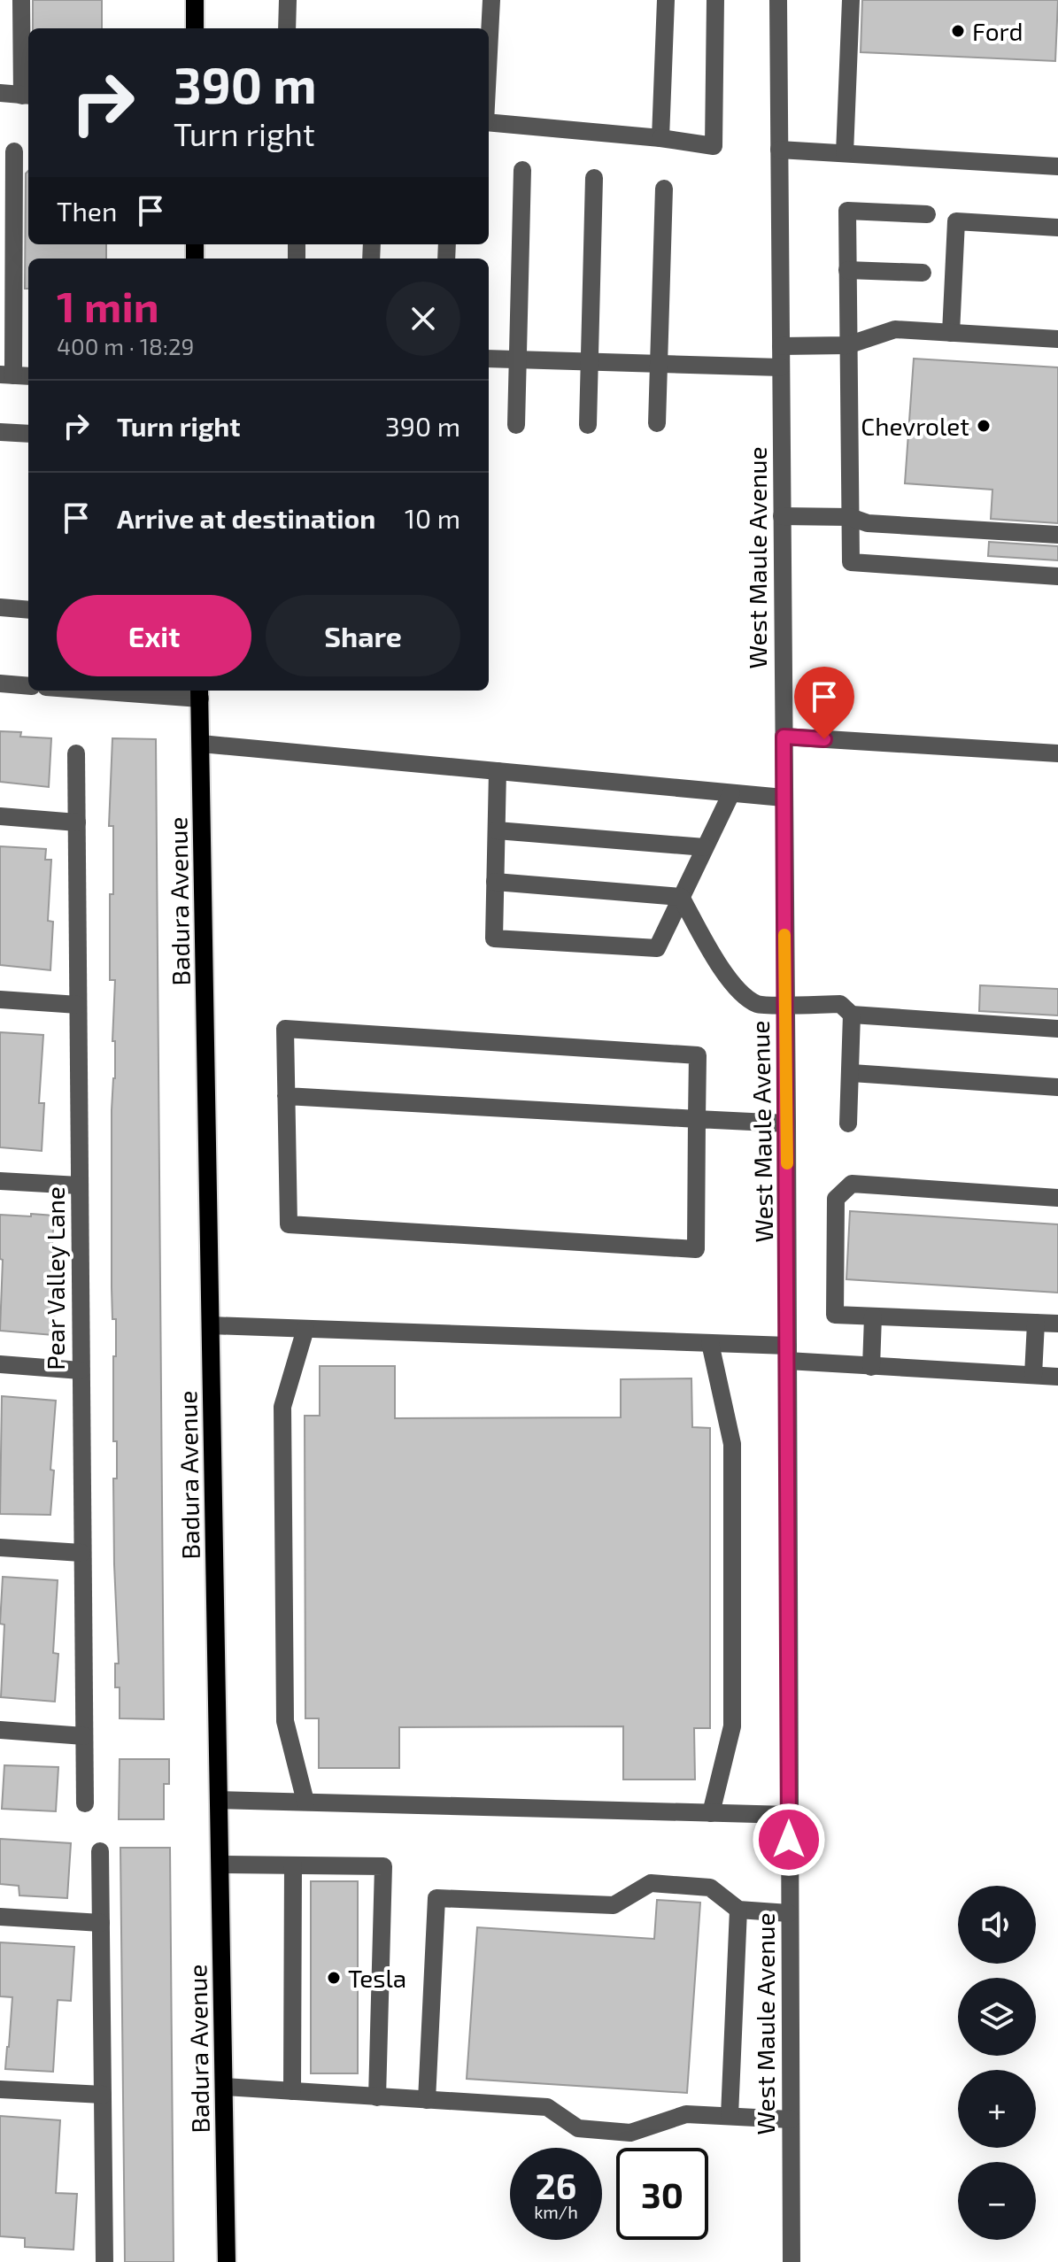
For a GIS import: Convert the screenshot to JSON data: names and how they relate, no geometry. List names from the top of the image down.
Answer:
{
  "streets": {
    "main road": ["Badura Avenue"],
    "street": ["West Maule Avenue", "Pear Valley Lane"]
  },
  "places": ["Ford", "Chevrolet", "Tesla"],
  "page": {
    "turn": ["390 m", "Turn right"],
    "then": "Then",
    "heading": ["1 min", "400 m · 18:29"],
    "list": [
      {
        "name": "Turn right",
        "value": "390 m"
      },
      {
        "name": "Arrive at destination",
        "value": "10 m"
      }
    ],
    "buttons": ["Exit", "Share"],
    "map_buttons": ["+", "−"],
    "speed": "26 km/h",
    "limit": "30"
  }
}
